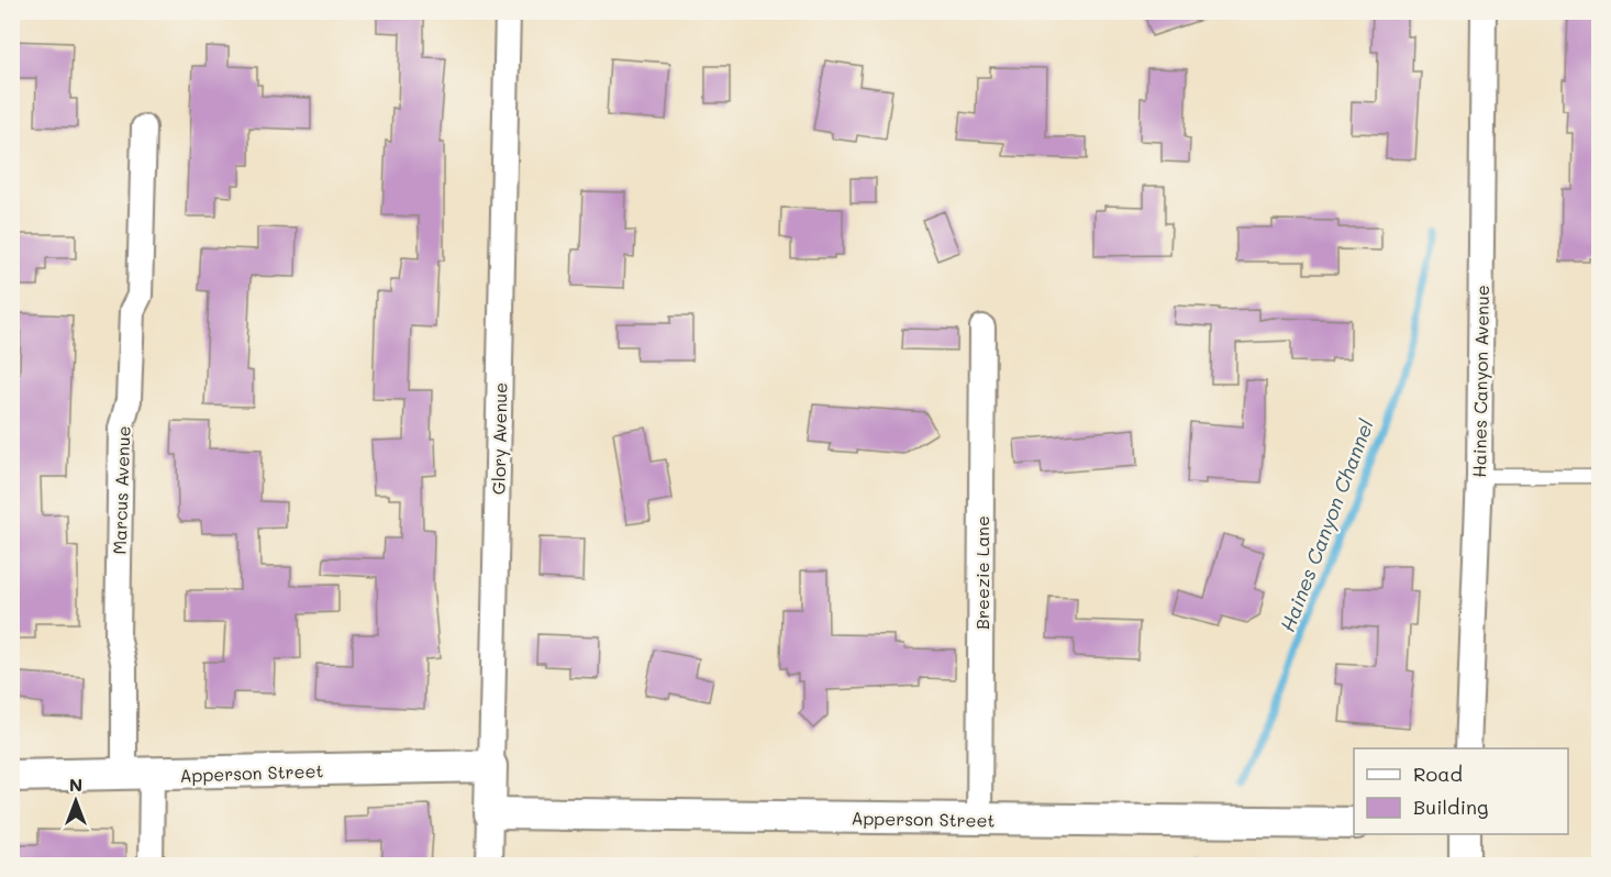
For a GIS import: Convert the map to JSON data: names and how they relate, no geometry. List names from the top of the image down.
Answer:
{
  "streets": {
    "street": [
      "Haines Canyon Avenue",
      "Glory Avenue",
      "Marcus Avenue",
      "Breezie Lane",
      "Apperson Street"
    ]
  },
  "crossings": [
    ["Glory Avenue", "Apperson Street"],
    ["Marcus Avenue", "Apperson Street"],
    ["Breezie Lane", "Apperson Street"]
  ],
  "water": ["Haines Canyon Channel"],
  "legend": ["Road", "Building"],
  "north": "top"
}
